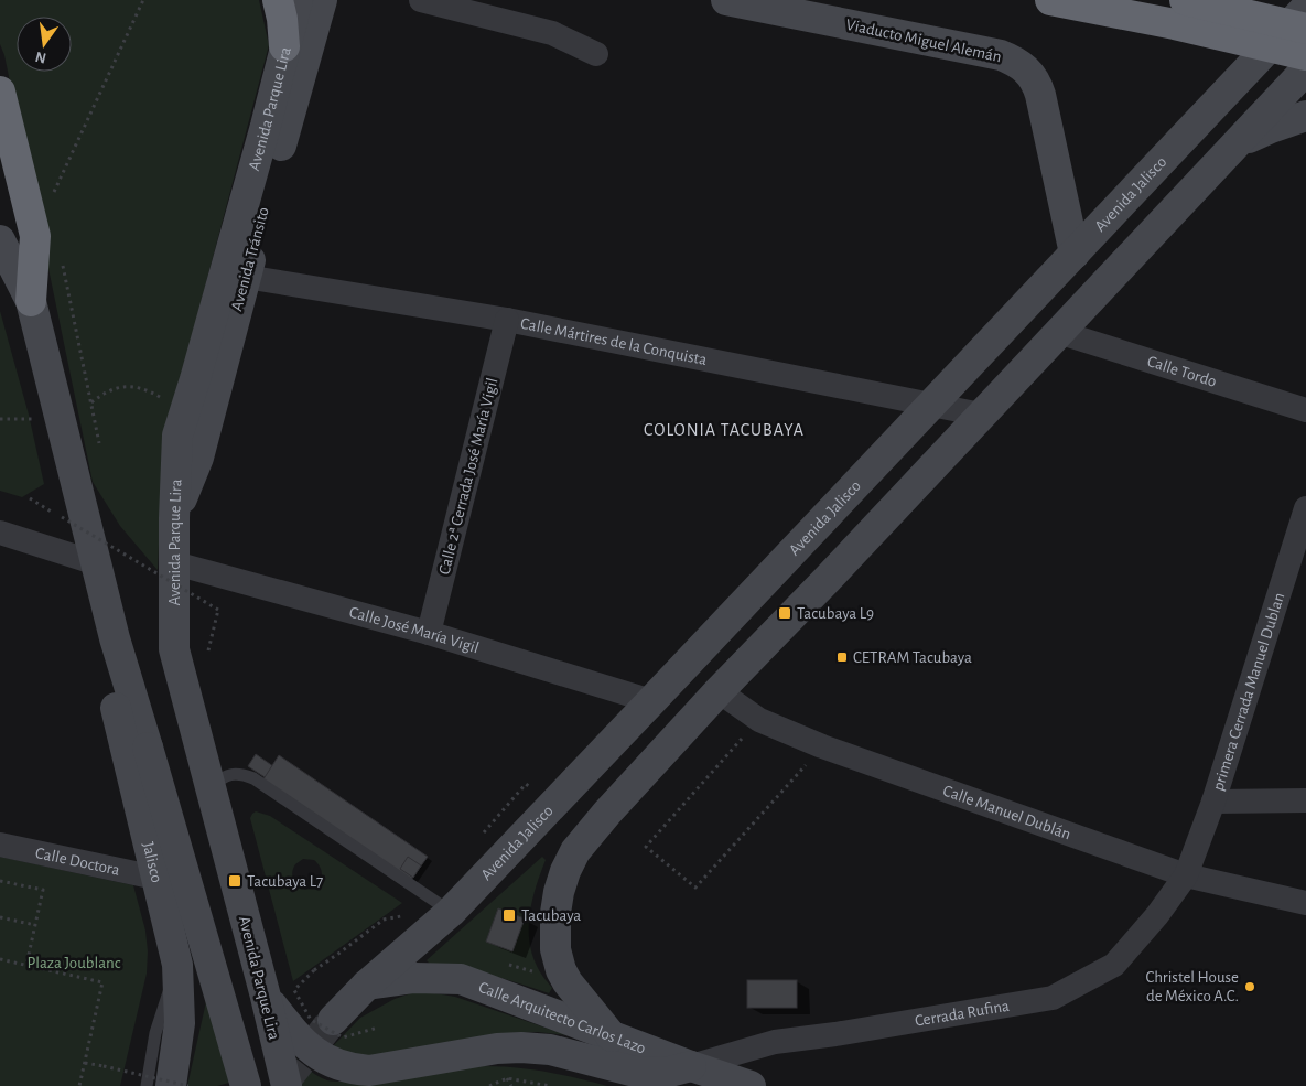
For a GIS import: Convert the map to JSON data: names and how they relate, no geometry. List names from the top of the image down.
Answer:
{
  "streets": {
    "main road": [
      "Viaducto Miguel Alemán",
      "Avenida Parque Lira",
      "Avenida Jalisco",
      "Avenida Tránsito",
      "Jalisco",
      "Calle Arquitecto Carlos Lazo"
    ],
    "street": [
      "Calle Mártires de la Conquista",
      "Calle Tordo",
      "Calle 2ª Cerrada José María Vigil",
      "Calle José María Vigil",
      "primera Cerrada Manuel Dublan",
      "Calle Manuel Dublán",
      "Calle Doctora",
      "Cerrada Rufina"
    ]
  },
  "crossings": [
    ["Viaducto Miguel Alemán", "Avenida Jalisco"],
    ["Avenida Parque Lira", "Avenida Tránsito"],
    ["Avenida Parque Lira", "Calle José María Vigil"],
    ["Avenida Jalisco", "Calle Mártires de la Conquista"],
    ["Avenida Jalisco", "Calle José María Vigil"],
    ["Avenida Jalisco", "Calle Arquitecto Carlos Lazo"],
    ["Avenida Tránsito", "Calle Mártires de la Conquista"],
    ["Calle Mártires de la Conquista", "Calle 2ª Cerrada José María Vigil"],
    ["Calle 2ª Cerrada José María Vigil", "Calle José María Vigil"],
    ["primera Cerrada Manuel Dublan", "Calle Manuel Dublán"],
    ["primera Cerrada Manuel Dublan", "Cerrada Rufina"],
    ["Calle Manuel Dublán", "Cerrada Rufina"],
    ["Calle Doctora", "Jalisco"],
    ["Cerrada Rufina", "Calle Arquitecto Carlos Lazo"]
  ],
  "districts": ["COLONIA TACUBAYA"],
  "parks": ["Plaza Joublanc"],
  "places": {
    "transit": [
      "Tacubaya L9",
      "CETRAM Tacubaya",
      "Tacubaya L7",
      "Tacubaya"
    ],
    "other": ["Christel House de México A.C."]
  },
  "north": "bottom"
}
